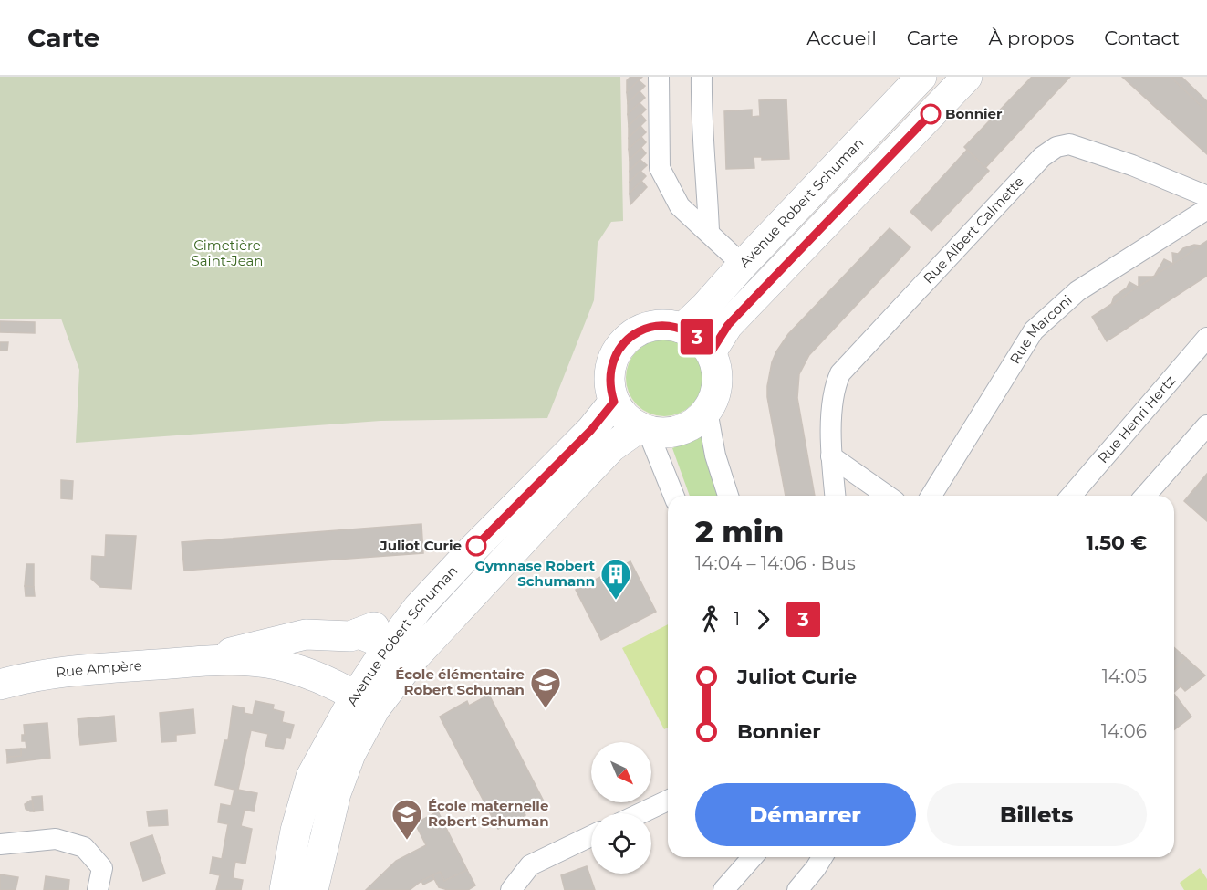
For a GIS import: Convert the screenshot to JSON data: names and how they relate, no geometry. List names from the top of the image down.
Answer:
{
  "streets": {
    "main road": ["Avenue Robert Schuman", "Rue Ampère"],
    "street": ["Rue Albert Calmette", "Rue Marconi", "Rue Henri Hertz"]
  },
  "crossings": [
    ["Avenue Robert Schuman", "Rue Ampère"]
  ],
  "parks": ["Cimetière Saint-Jean"],
  "places": {
    "other": ["Bonnier", "Juliot Curie"],
    "building": ["Gymnase Robert Schumann"],
    "school or university": ["École élémentaire Robert Schuman", "École maternelle Robert Schuman"]
  },
  "lines": ["bus line 3"],
  "north": "bottom right",
  "page": {
    "header": "Carte",
    "nav": [
      "Accueil",
      "Carte",
      "À propos",
      "Contact"
    ],
    "on_map": "3",
    "heading": ["2 min", "14:04 – 14:06 · Bus", "1.50 €"],
    "legs": ["1", "3"],
    "list": [
      {
        "name": "Juliot Curie",
        "value": "14:05"
      },
      {
        "name": "Bonnier",
        "value": "14:06"
      }
    ],
    "buttons": ["Démarrer", "Billets"]
  }
}
